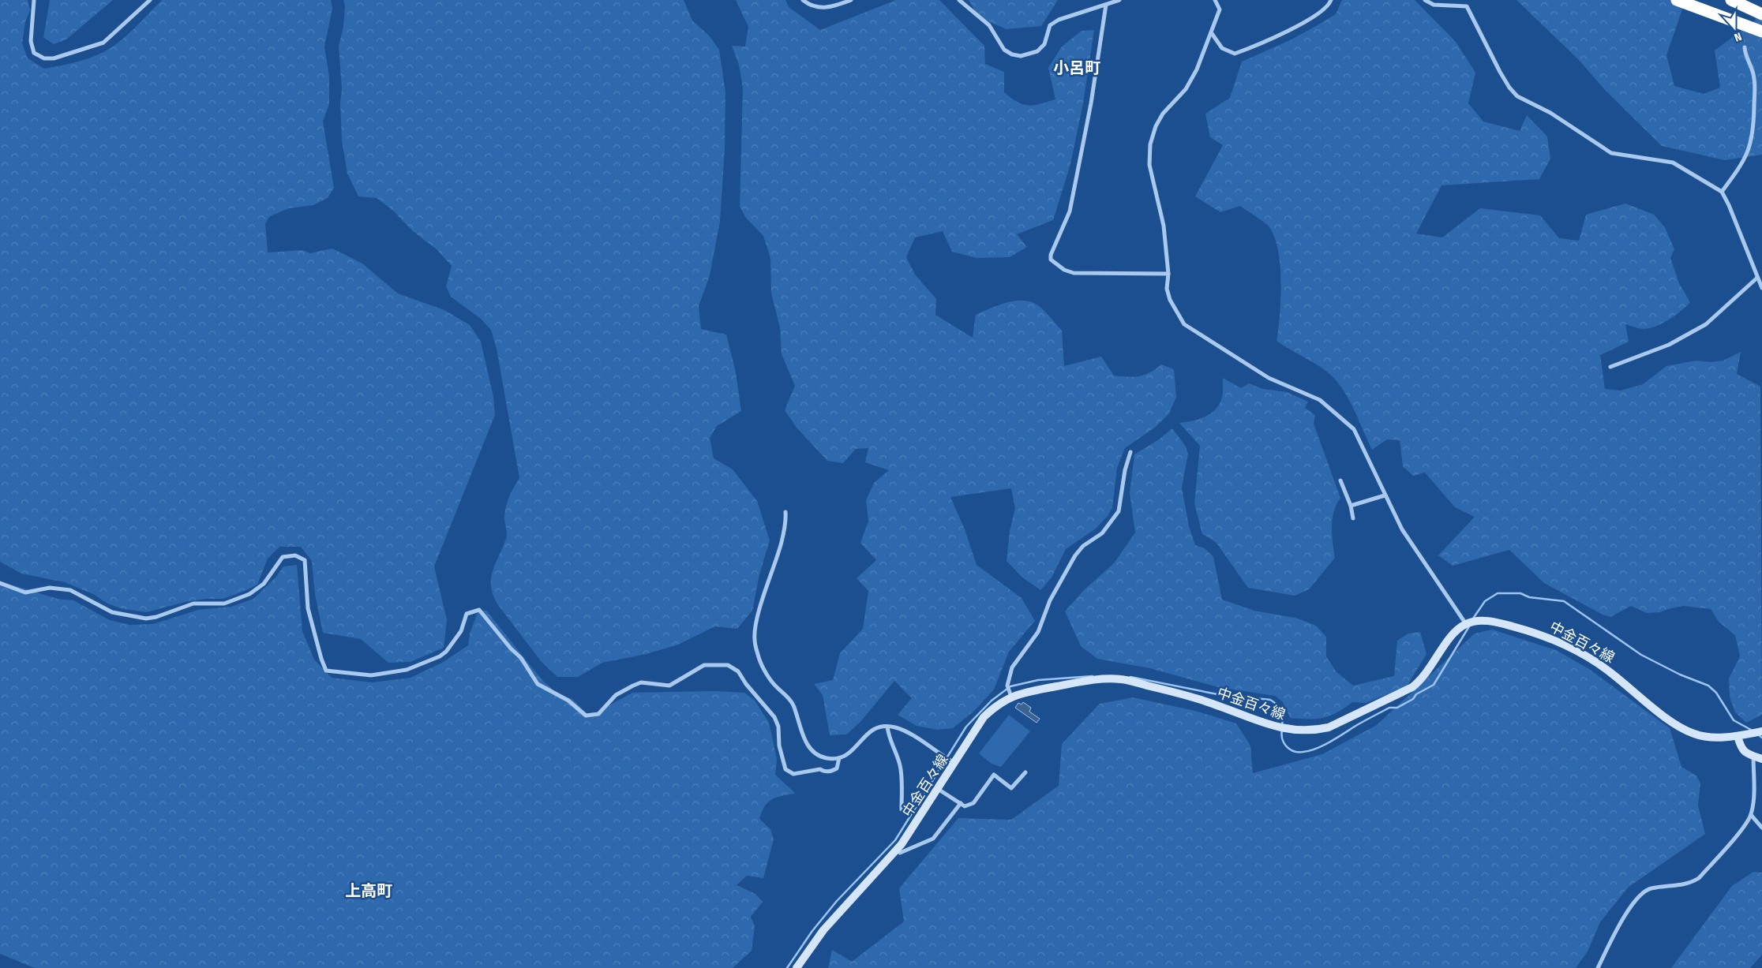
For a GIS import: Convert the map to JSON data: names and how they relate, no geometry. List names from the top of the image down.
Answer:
{
  "streets": {
    "main road": ["中金百々線"]
  },
  "districts": ["小呂町", "上高町"],
  "north": "bottom"
}
